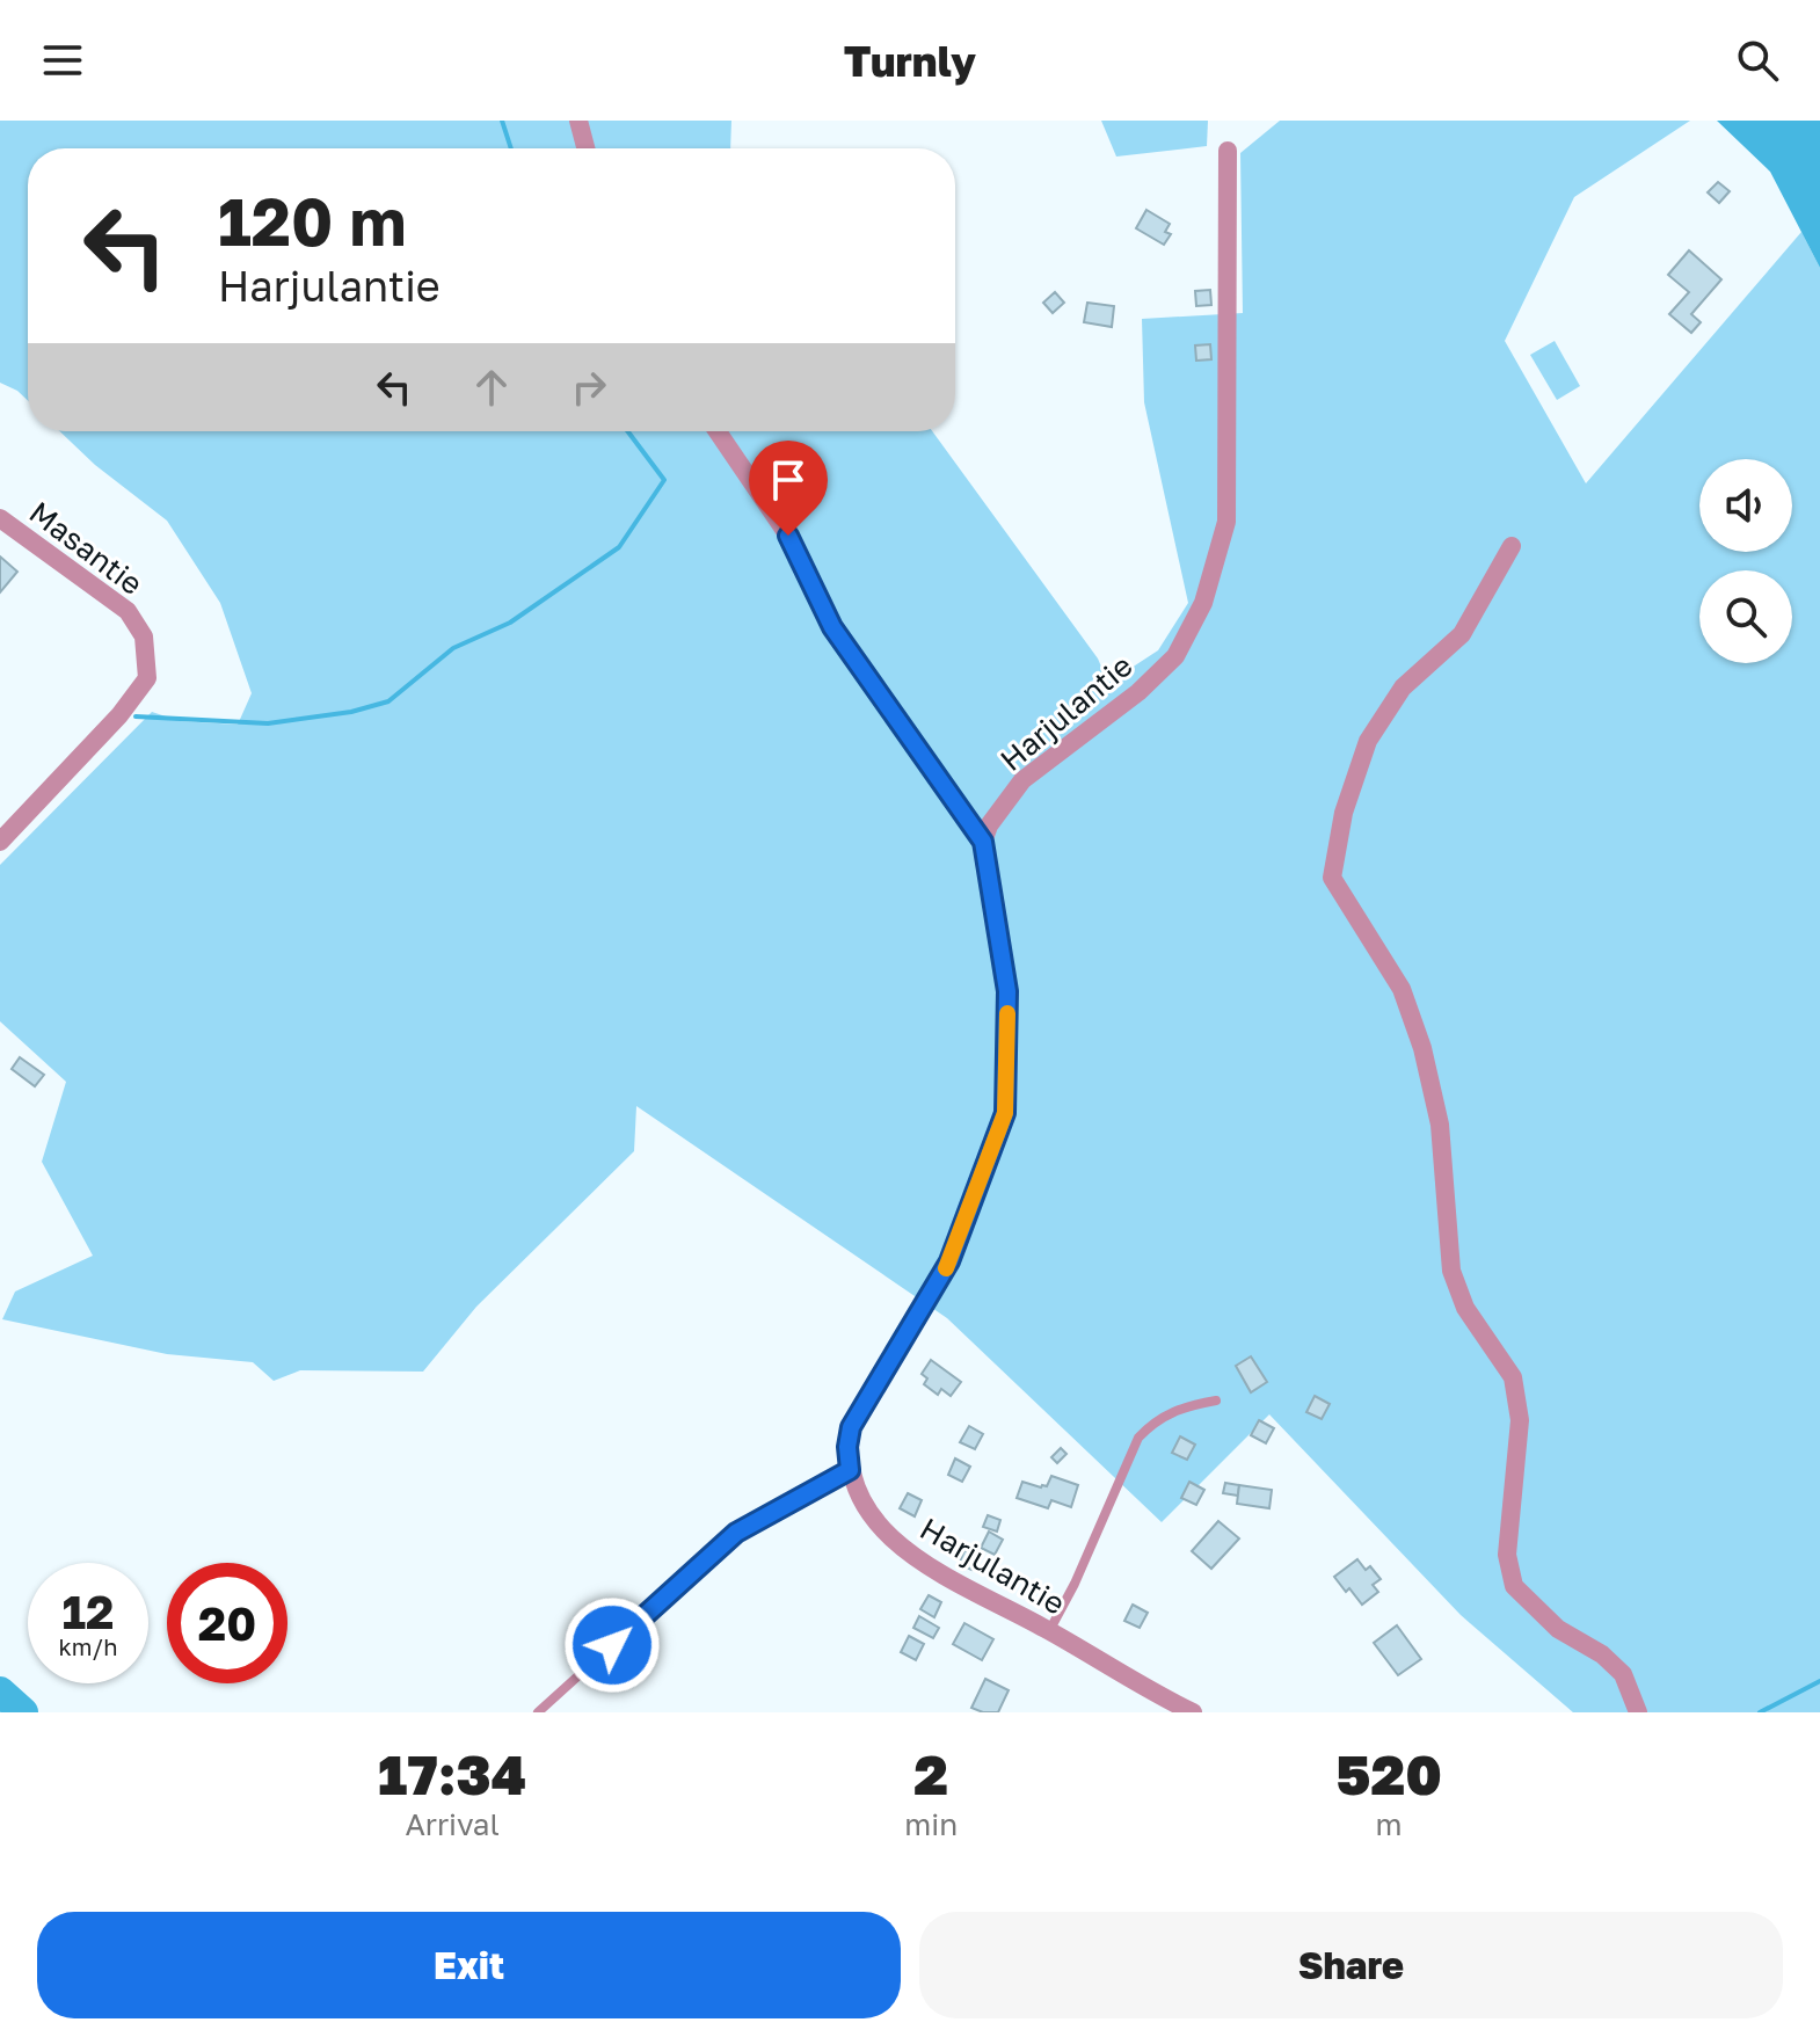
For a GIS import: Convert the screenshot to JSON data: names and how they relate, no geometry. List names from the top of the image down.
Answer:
{
  "streets": {
    "street": ["Masantie", "Harjulantie"]
  },
  "page": {
    "header": "Turnly",
    "turn": ["120 m", "Harjulantie"],
    "speed": "12 km/h",
    "limit": "20",
    "eta": [
      "17:34",
      "Arrival",
      "2",
      "min",
      "520",
      "m"
    ],
    "buttons": ["Exit", "Share"]
  }
}
